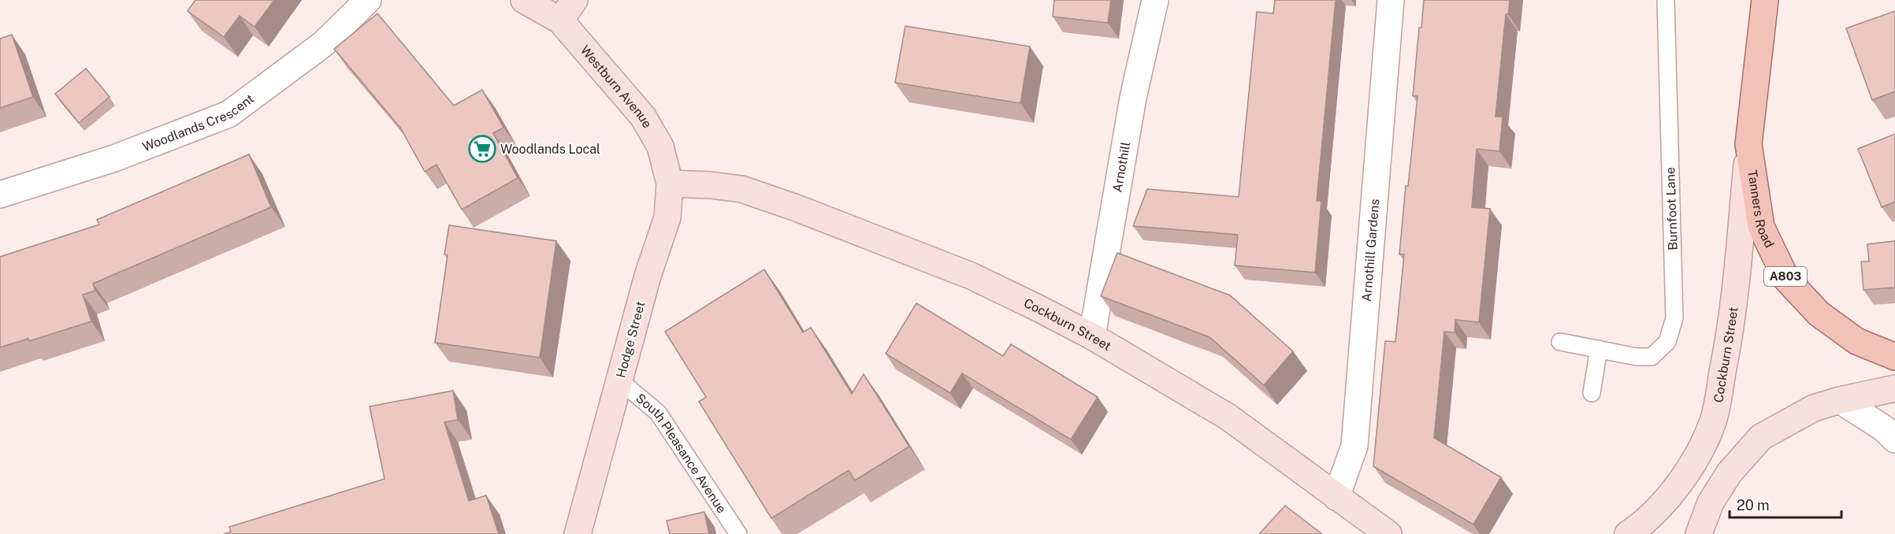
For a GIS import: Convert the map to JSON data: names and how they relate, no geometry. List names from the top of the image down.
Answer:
{
  "streets": {
    "main road": [
      "Westburn Avenue",
      "Tanners Road",
      "A803",
      "Cockburn Street",
      "Hodge Street"
    ],
    "street": ["Woodlands Crescent", "Arnothill", "Arnothill Gardens"],
    "lane": ["Burnfoot Lane", "South Pleasance Avenue"]
  },
  "crossings": [
    ["Westburn Avenue", "Cockburn Street"],
    ["Westburn Avenue", "Hodge Street"],
    ["Arnothill", "Cockburn Street"],
    ["Tanners Road", "Cockburn Street"],
    ["Arnothill Gardens", "Cockburn Street"],
    ["Cockburn Street", "Hodge Street"],
    ["Hodge Street", "South Pleasance Avenue"]
  ],
  "places": {
    "supermarket": ["Woodlands Local"]
  },
  "scale_bar": "20 m"
}
